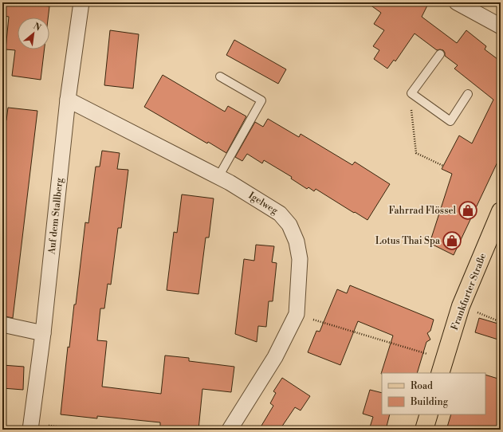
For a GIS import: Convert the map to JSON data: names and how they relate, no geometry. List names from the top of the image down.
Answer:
{
  "streets": {
    "main road": ["Frankfurter Straße"],
    "street": ["Igelweg", "Auf dem Stallberg"]
  },
  "crossings": [
    ["Igelweg", "Auf dem Stallberg"]
  ],
  "places": {
    "shop": ["Fahrrad Flössel", "Lotus Thai Spa"]
  },
  "legend": ["Road", "Building"],
  "north": "top right"
}
